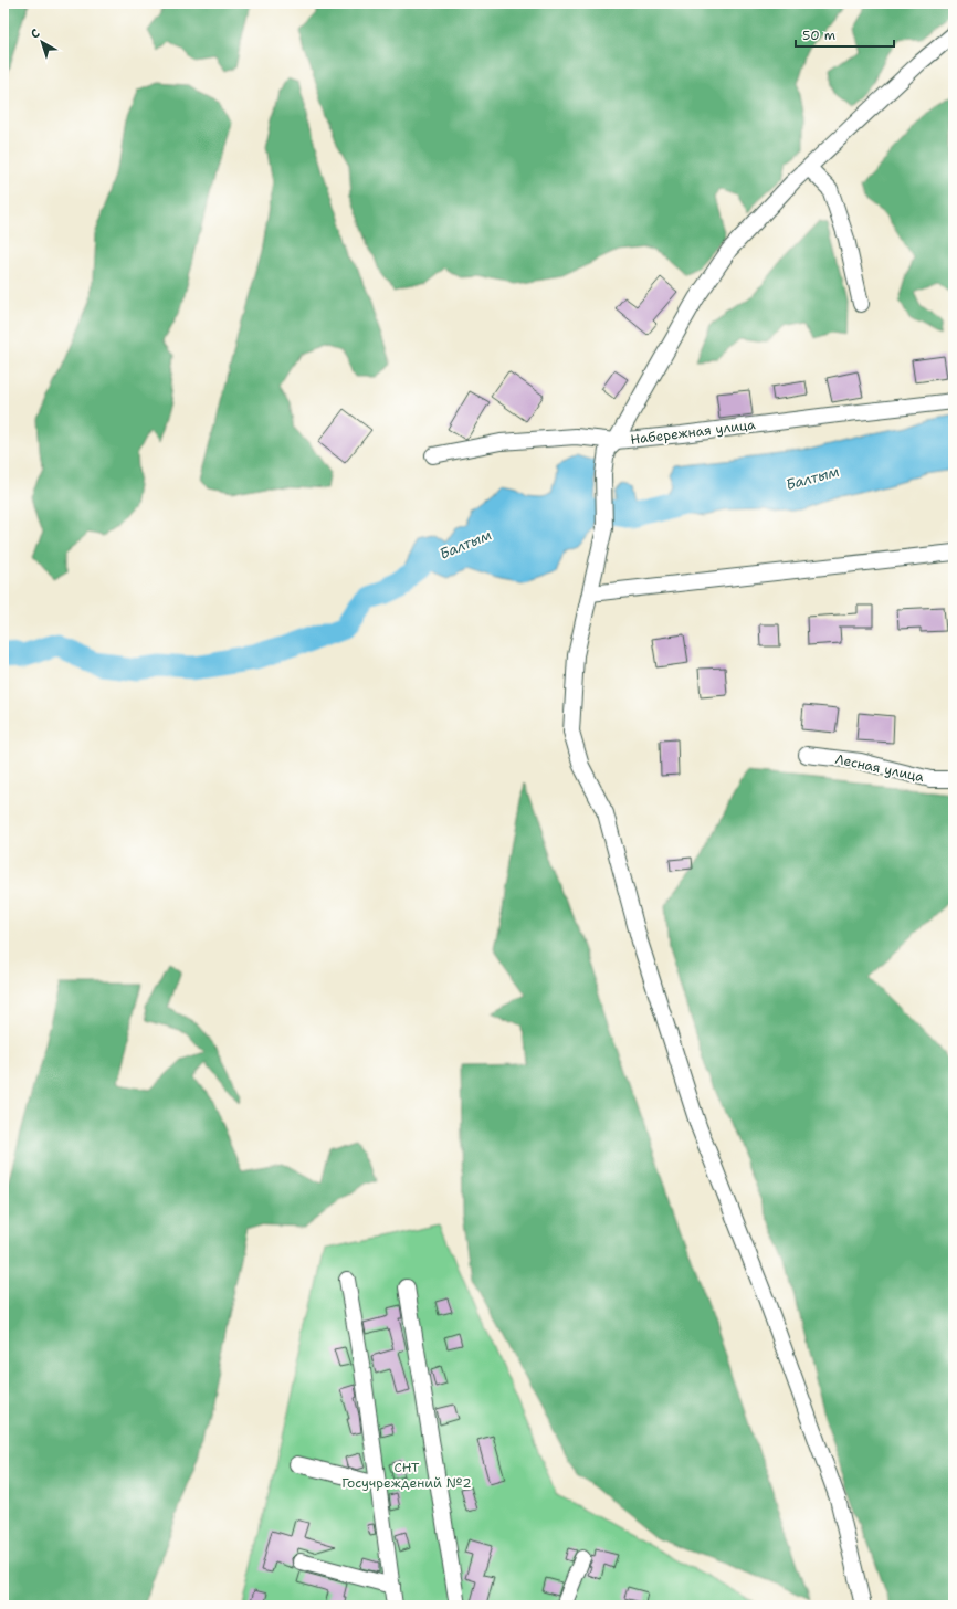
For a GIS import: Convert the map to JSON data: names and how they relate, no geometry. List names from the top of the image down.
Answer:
{
  "streets": {
    "street": ["Набережная улица", "Лесная улица"]
  },
  "water": ["Балтым"],
  "parks": ["СНТ Госучреждений №2"],
  "scale_bar": "50 m",
  "north": "top left"
}
